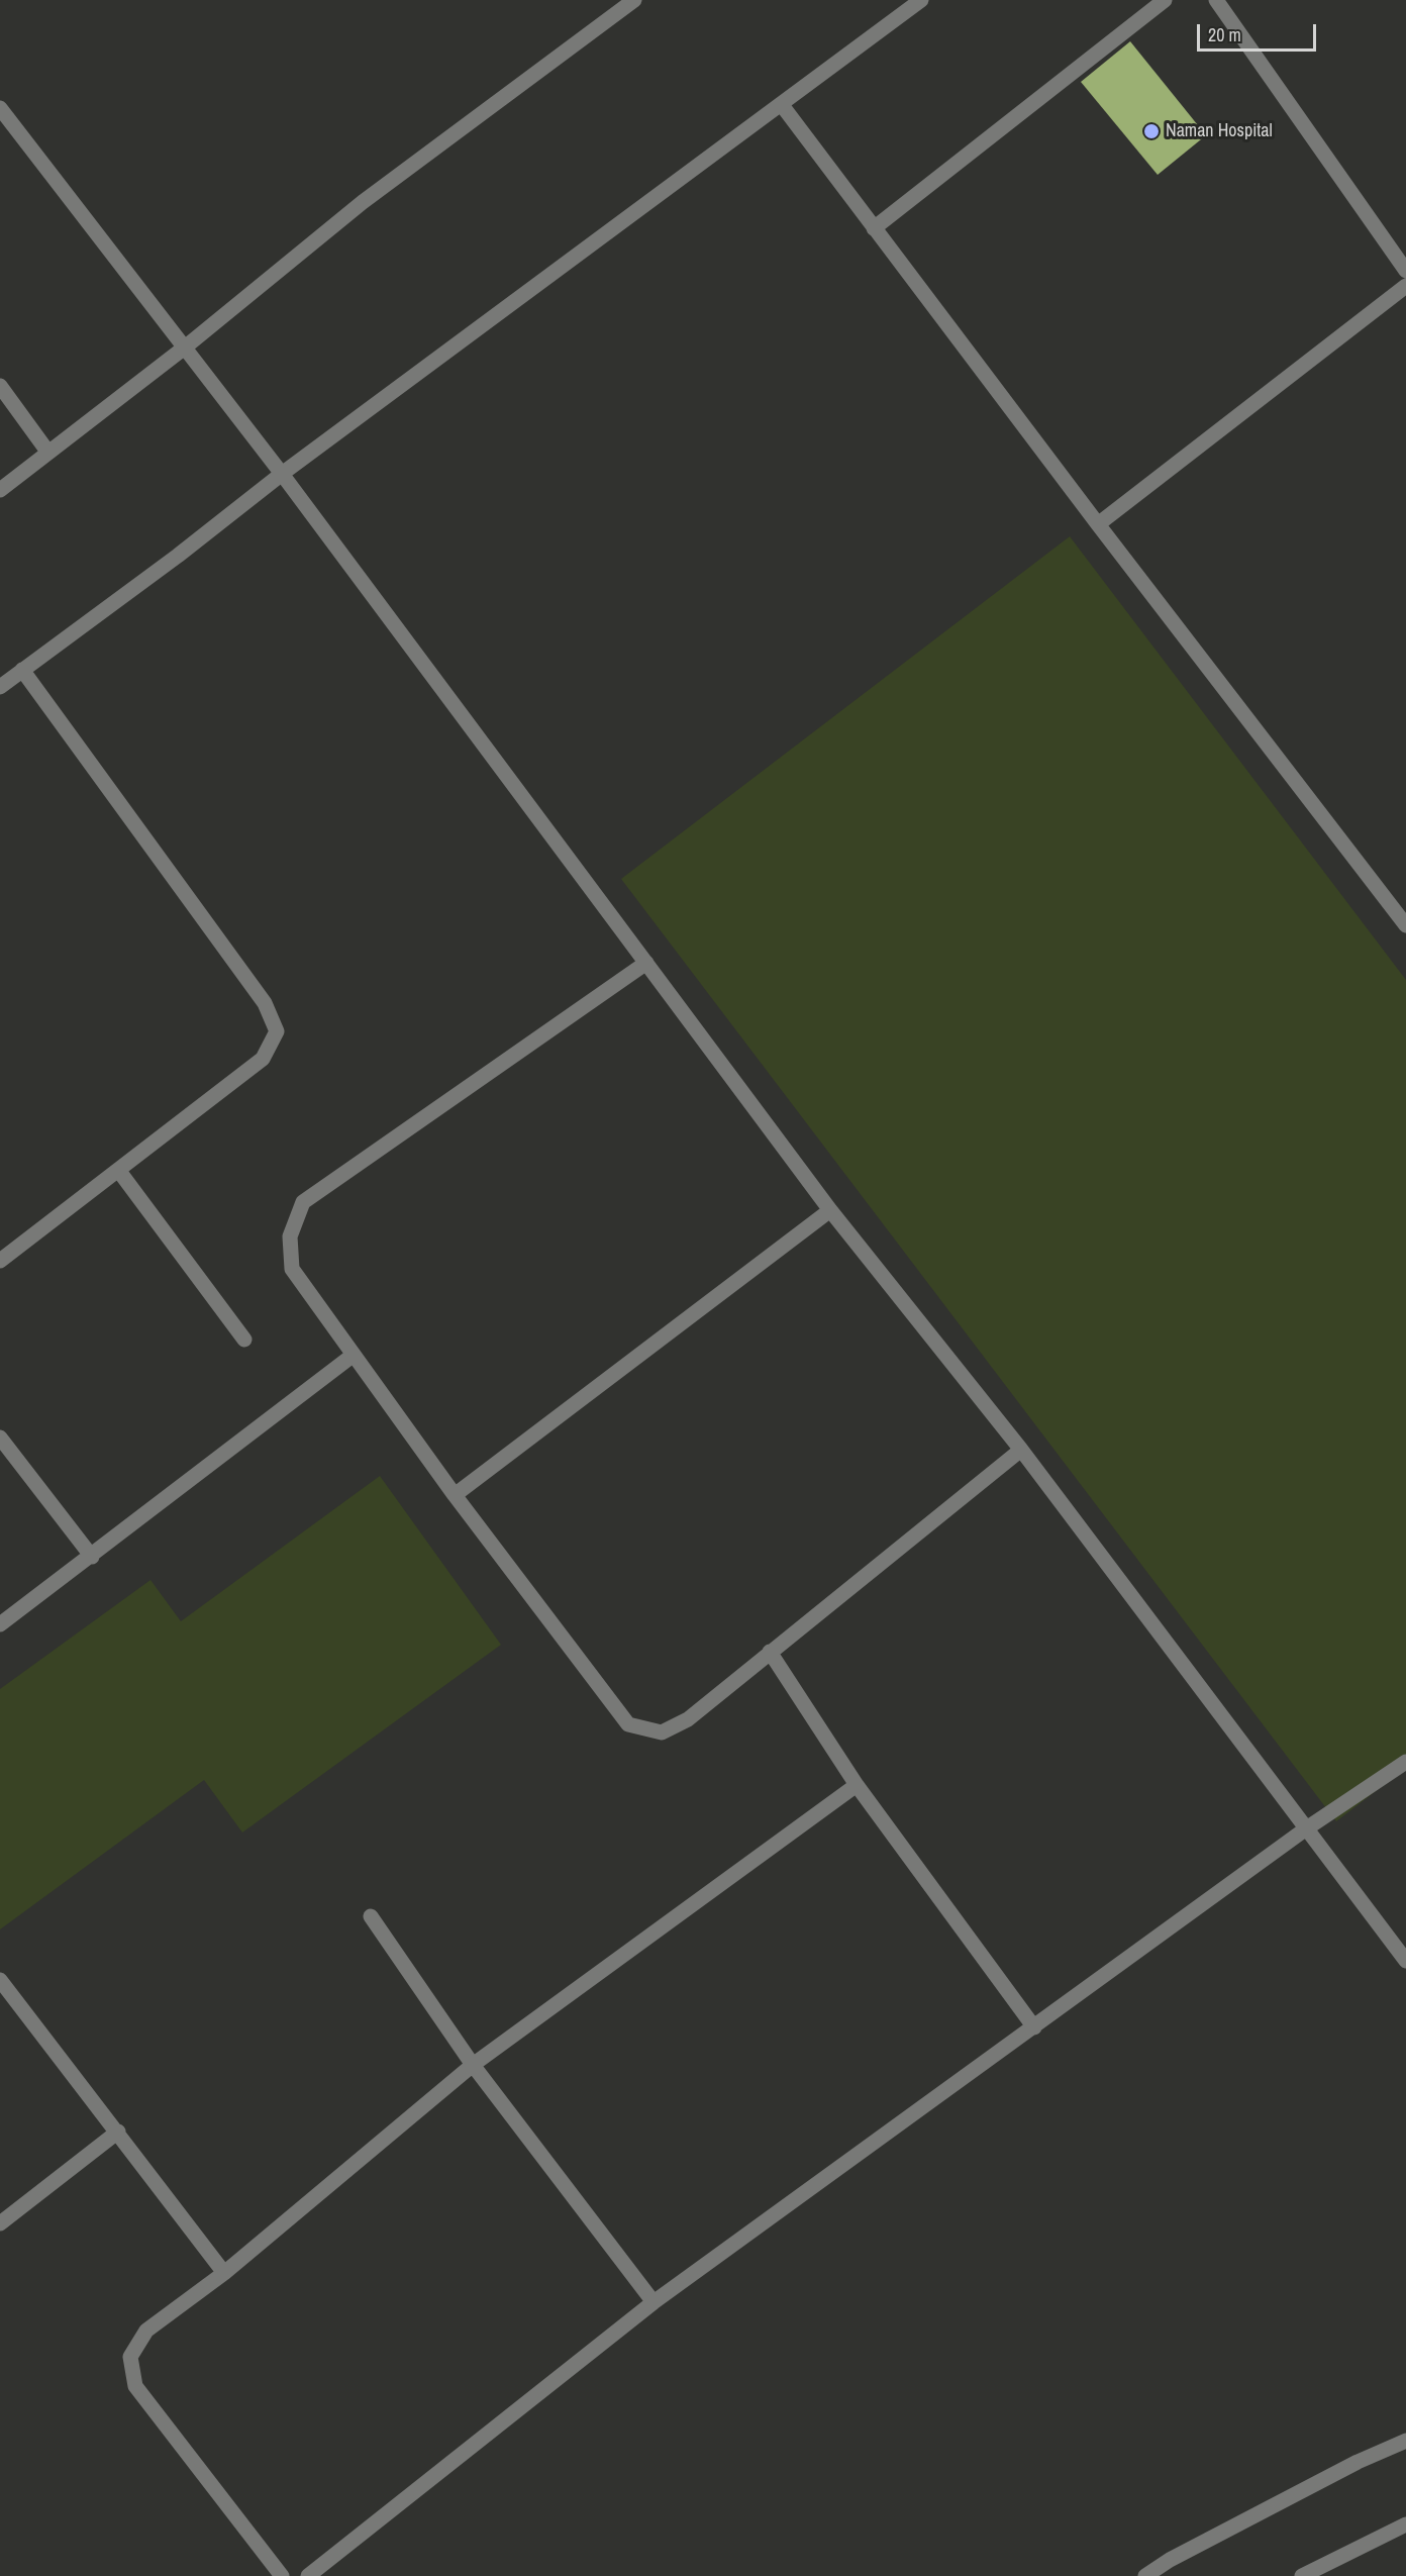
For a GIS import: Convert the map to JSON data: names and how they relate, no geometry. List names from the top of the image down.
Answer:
{
  "places": ["Naman Hospital"],
  "scale_bar": "20 m"
}
